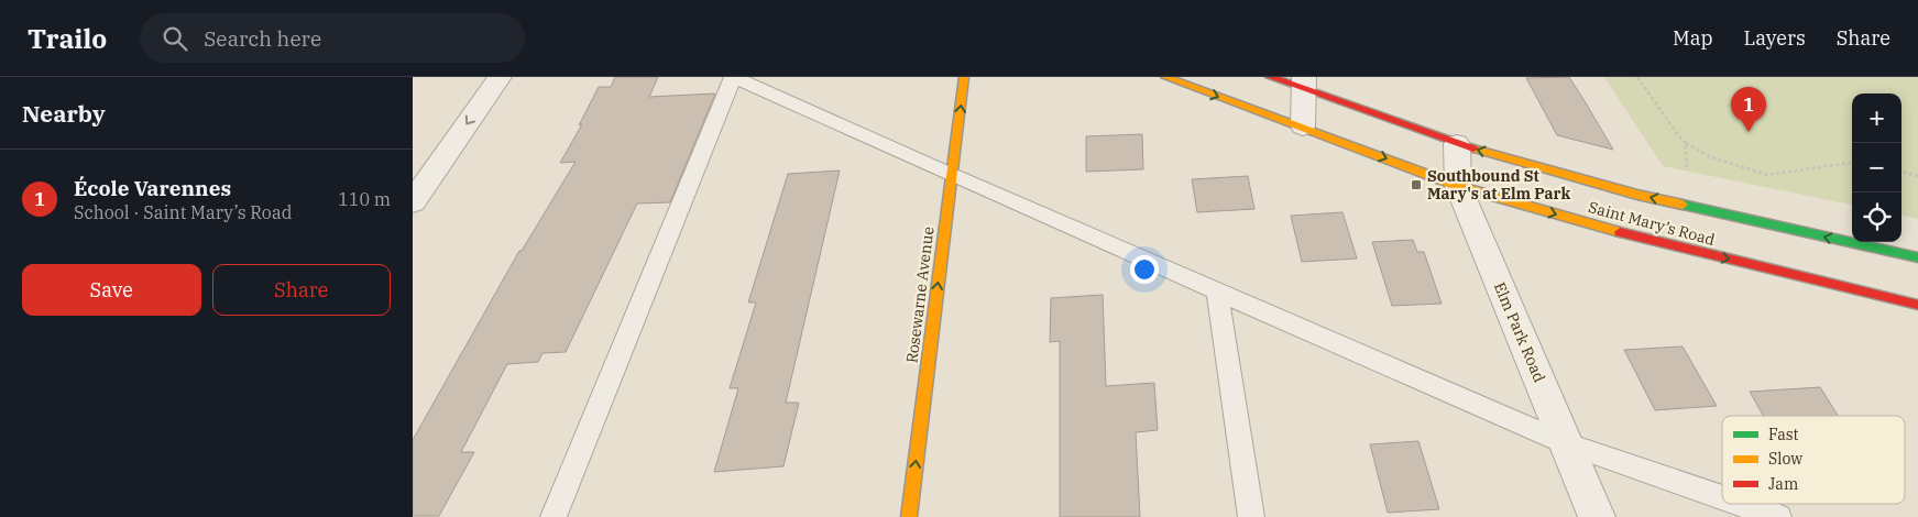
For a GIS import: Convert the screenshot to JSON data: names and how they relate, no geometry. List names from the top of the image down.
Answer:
{
  "streets": {
    "main road": ["Saint Mary’s Road", "Rosewarne Avenue"],
    "street": ["Elm Park Road"]
  },
  "crossings": [
    ["Saint Mary’s Road", "Elm Park Road"]
  ],
  "one_way": ["Rosewarne Avenue"],
  "places": {
    "transit": ["Southbound St Mary's at Elm Park"]
  },
  "legend": ["Fast", "Slow", "Jam"],
  "page": {
    "header": "Trailo",
    "search": "Search here",
    "nav": ["Map", "Layers", "Share"],
    "heading": "Nearby",
    "pins": "1",
    "map_buttons": ["+", "−"],
    "list": [
      {
        "mark": "1",
        "name": "École Varennes",
        "note": "School · Saint Mary’s Road",
        "value": "110 m"
      }
    ],
    "buttons": ["Save", "Share"]
  }
}
